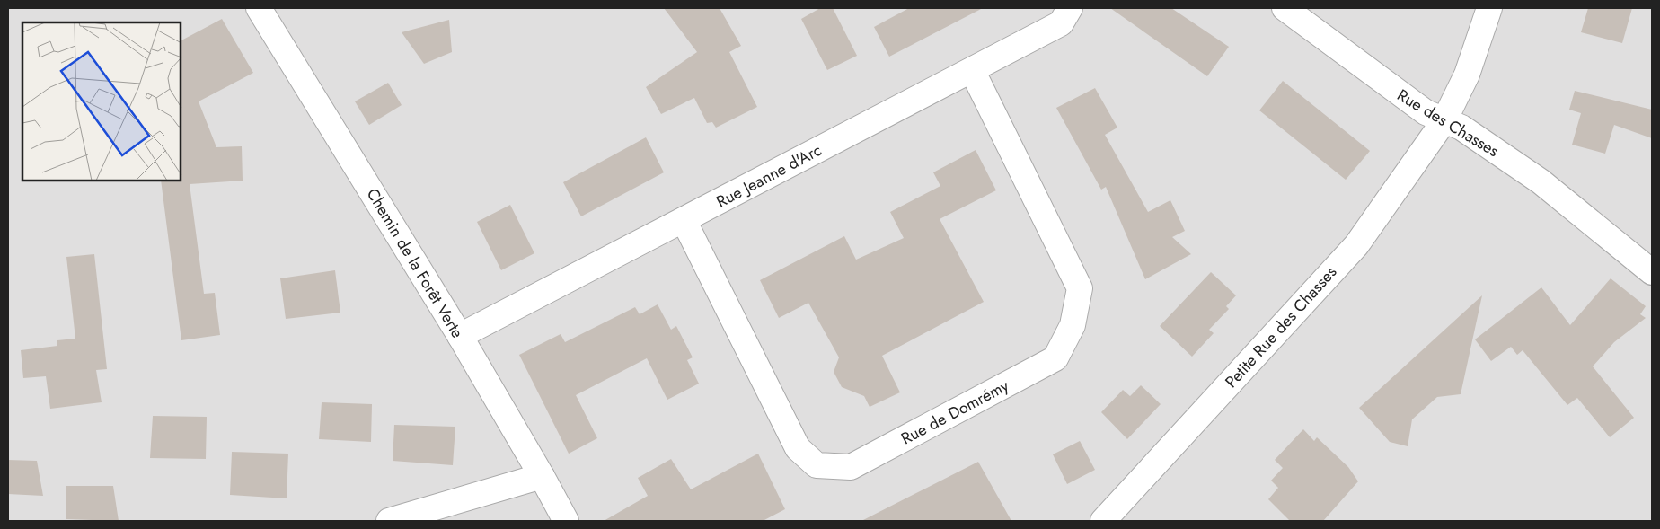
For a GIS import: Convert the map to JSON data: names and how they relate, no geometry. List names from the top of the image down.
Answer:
{
  "streets": {
    "street": [
      "Rue des Chasses",
      "Rue Jeanne d'Arc",
      "Chemin de la Forêt Verte",
      "Petite Rue des Chasses",
      "Rue de Domrémy"
    ]
  },
  "crossings": [
    ["Rue des Chasses", "Petite Rue des Chasses"],
    ["Rue Jeanne d'Arc", "Chemin de la Forêt Verte"],
    ["Rue Jeanne d'Arc", "Rue de Domrémy"]
  ]
}
